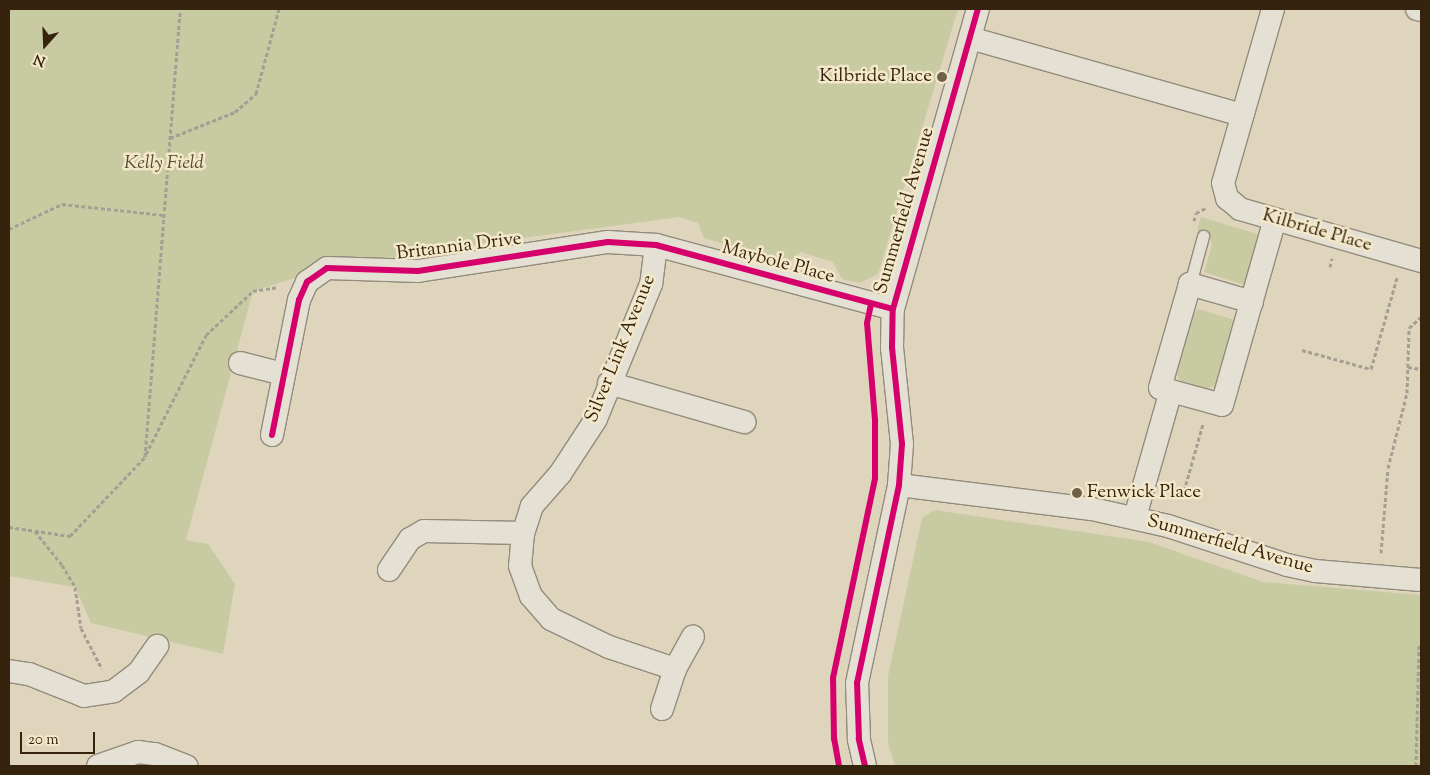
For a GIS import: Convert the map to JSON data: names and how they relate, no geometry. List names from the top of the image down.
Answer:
{
  "streets": {
    "street": [
      "Summerfield Avenue",
      "Kilbride Place",
      "Britannia Drive",
      "Maybole Place",
      "Silver Link Avenue"
    ]
  },
  "crossings": [
    ["Summerfield Avenue", "Maybole Place"],
    ["Britannia Drive", "Maybole Place"],
    ["Britannia Drive", "Silver Link Avenue"],
    ["Maybole Place", "Silver Link Avenue"]
  ],
  "parks": ["Kelly Field"],
  "places": ["Kilbride Place", "Fenwick Place"],
  "scale_bar": "20 m",
  "north": "bottom"
}
